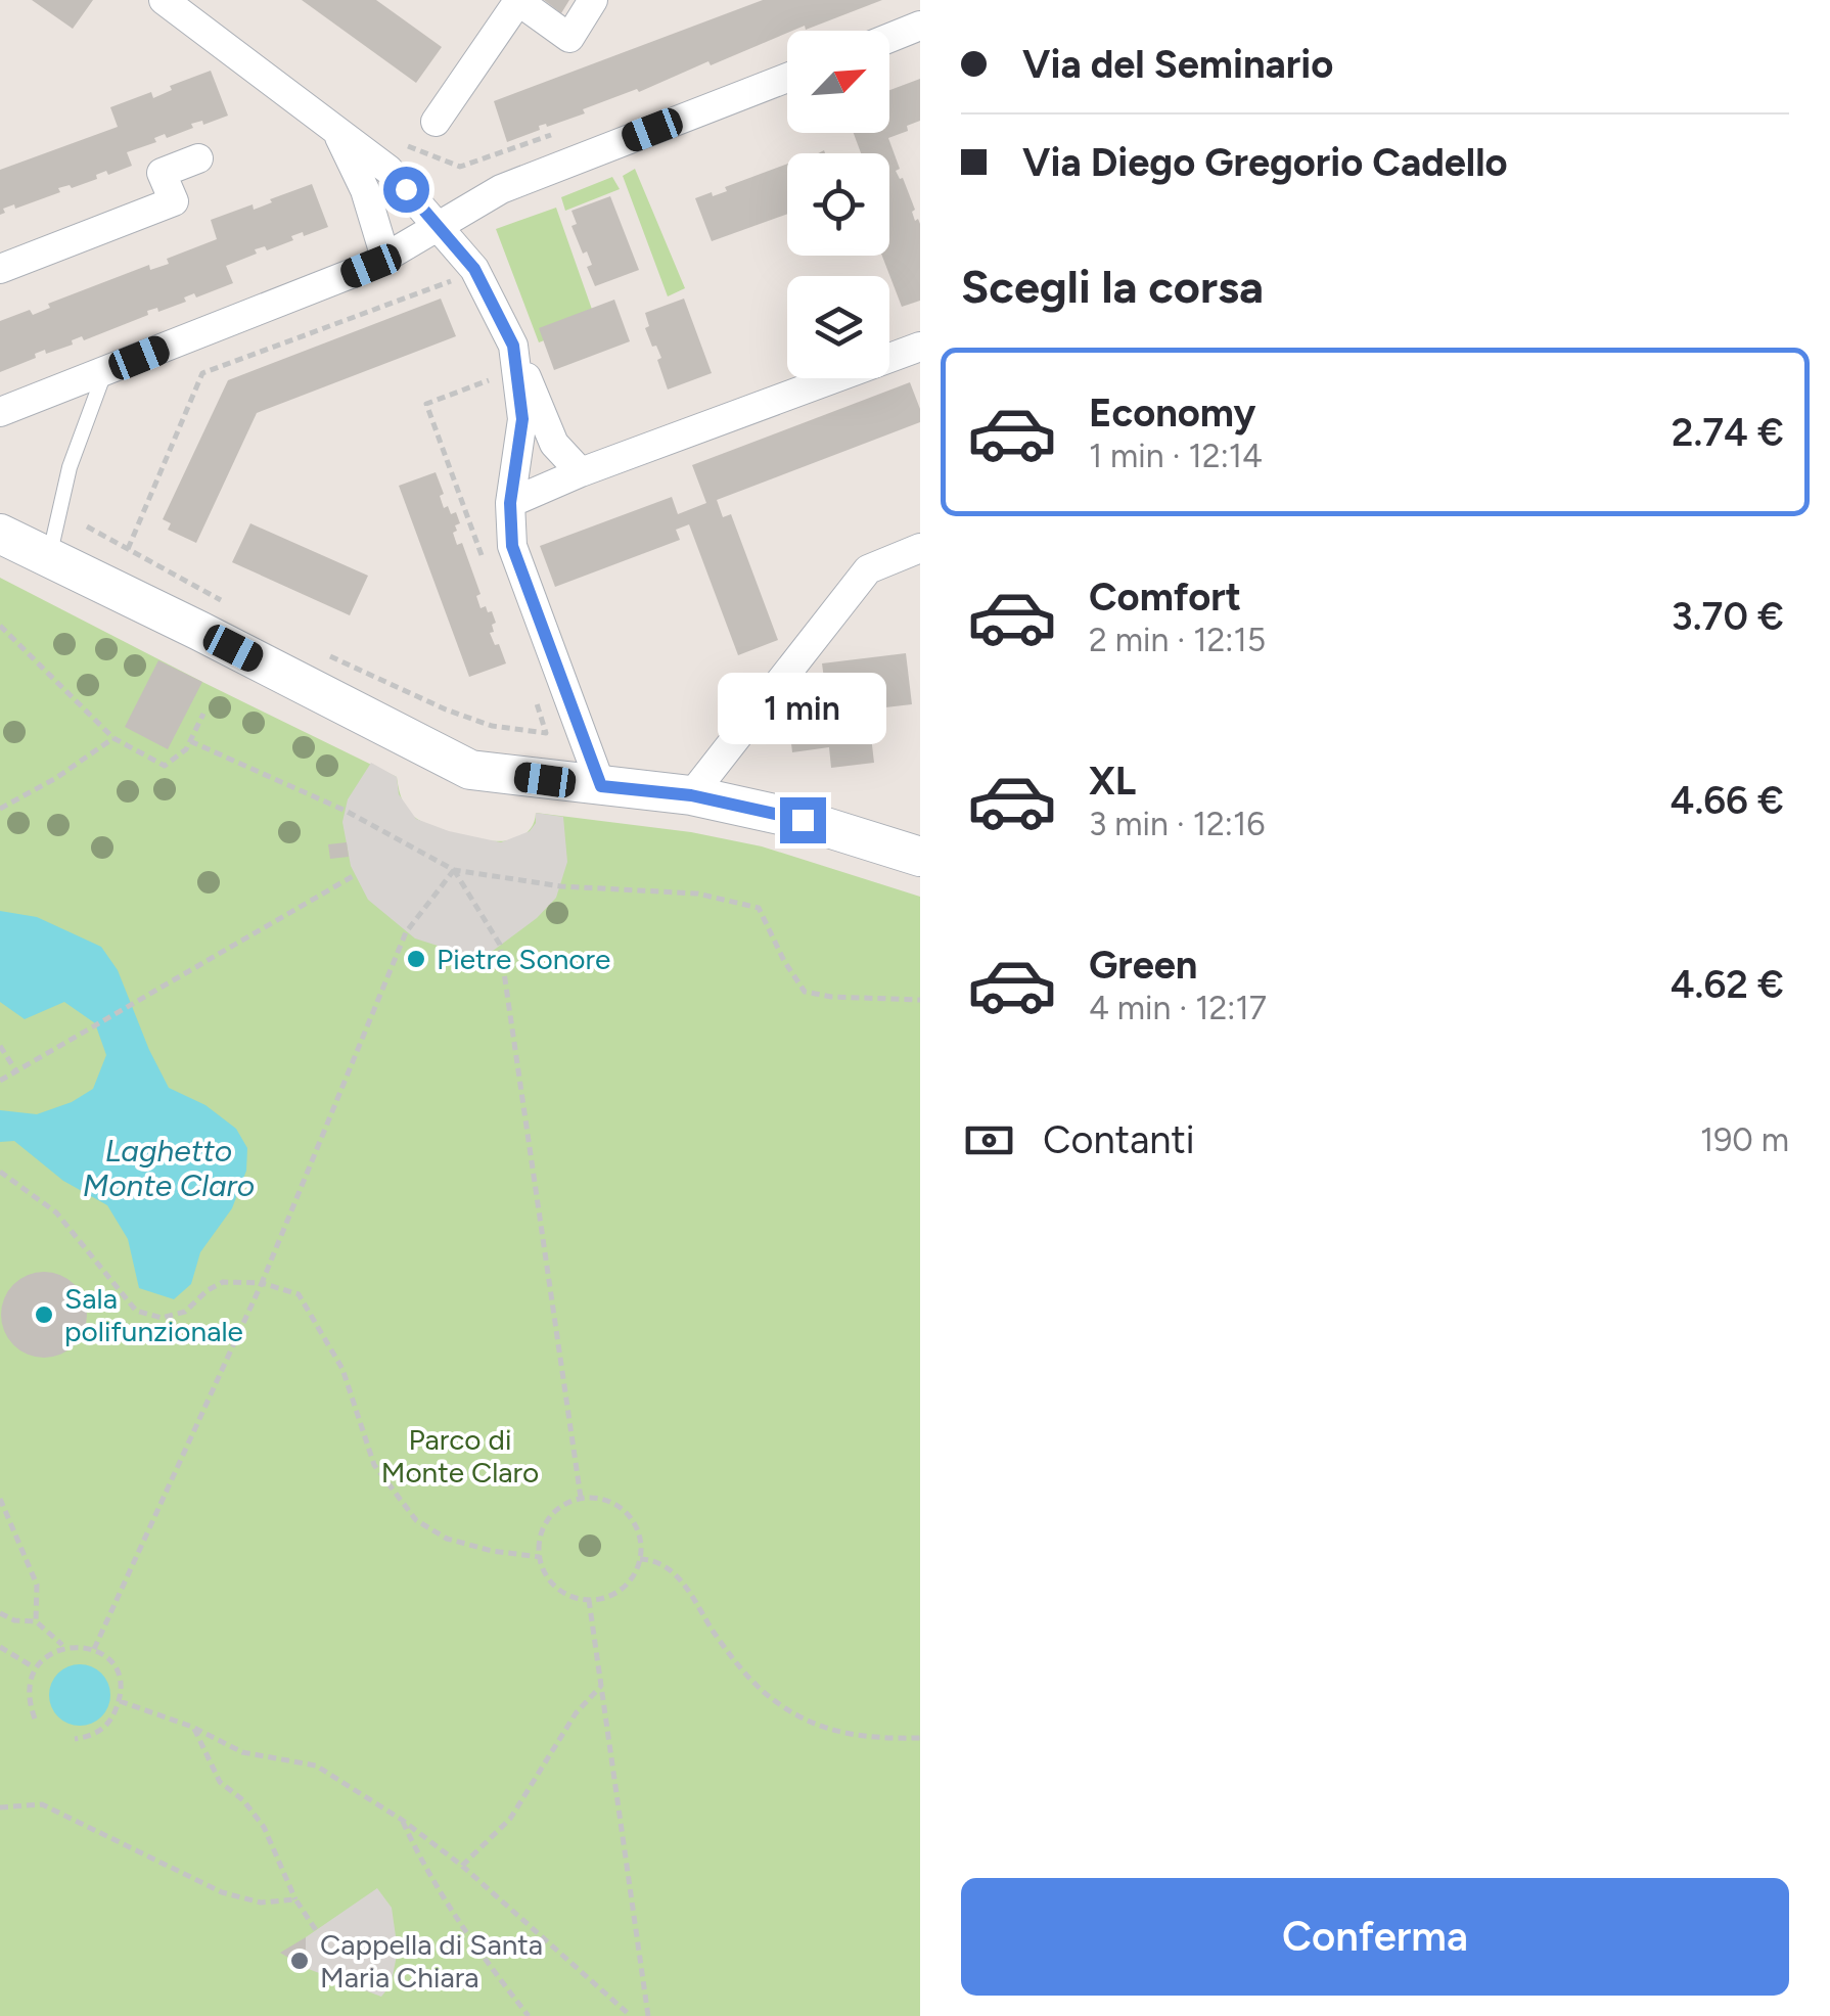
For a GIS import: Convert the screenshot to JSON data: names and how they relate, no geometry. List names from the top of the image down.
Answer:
{
  "water": ["Laghetto Monte Claro"],
  "parks": ["Parco di Monte Claro"],
  "places": ["Pietre Sonore", "Sala polifunzionale", "Cappella di Santa Maria Chiara"],
  "north": "top right",
  "page": {
    "banner": ["Via del Seminario", "Via Diego Gregorio Cadello"],
    "heading": "Scegli la corsa",
    "list": [
      {
        "name": "Economy",
        "note": "1 min · 12:14",
        "value": "2.74 €"
      },
      {
        "name": "Comfort",
        "note": "2 min · 12:15",
        "value": "3.70 €"
      },
      {
        "name": "XL",
        "note": "3 min · 12:16",
        "value": "4.66 €"
      },
      {
        "name": "Green",
        "note": "4 min · 12:17",
        "value": "4.62 €"
      }
    ],
    "bubble": "1 min",
    "pay": ["Contanti", "190 m"],
    "buttons": "Conferma"
  }
}
